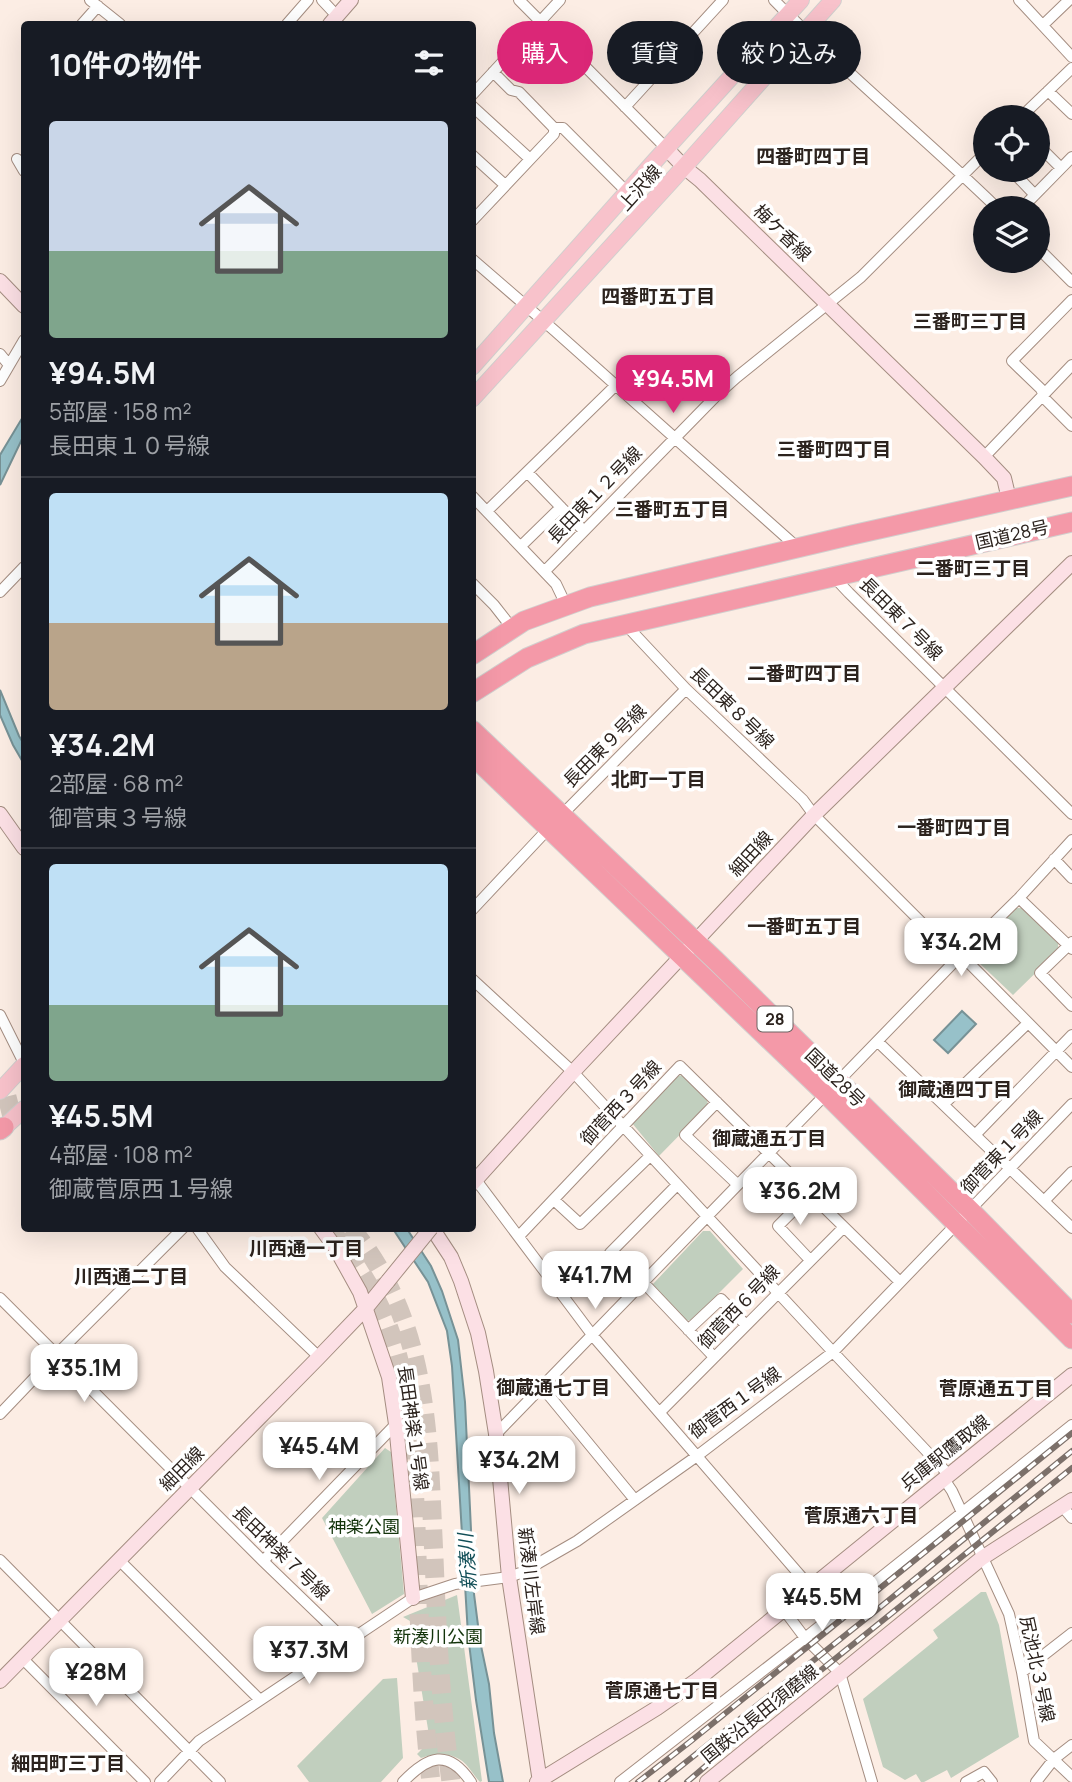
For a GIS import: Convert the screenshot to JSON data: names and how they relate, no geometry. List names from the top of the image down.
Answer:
{
  "streets": {
    "highway": ["国道28号", "28"],
    "main road": ["上沢線"],
    "street": [
      "梅ケ香線",
      "長田東１２号線",
      "長田東７号線",
      "長田東８号線",
      "長田東９号線",
      "細田線",
      "御菅西３号線",
      "御菅東１号線",
      "御菅西６号線",
      "御菅西１号線",
      "長田神楽１号線",
      "兵庫駅鷹取線",
      "長田神楽７号線",
      "新湊川左岸線",
      "尻池北３号線",
      "国鉄沿長田須磨線"
    ]
  },
  "crossings": [
    ["上沢線", "梅ケ香線"],
    ["梅ケ香線", "長田東１２号線"],
    ["梅ケ香線", "国道28号"],
    ["国道28号", "長田東７号線"],
    ["国道28号", "長田東８号線"],
    ["国道28号", "長田東９号線"],
    ["国道28号", "細田線"],
    ["国道28号", "御菅東１号線"],
    ["国道28号", "御菅西１号線"],
    ["長田東７号線", "細田線"],
    ["長田東８号線", "長田東９号線"],
    ["長田東８号線", "細田線"],
    ["細田線", "長田神楽１号線"],
    ["細田線", "長田神楽７号線"],
    ["細田線", "尻池北３号線"],
    ["御菅西３号線", "御菅西６号線"],
    ["御菅西３号線", "御菅西１号線"],
    ["御菅西３号線", "尻池北３号線"],
    ["御菅東１号線", "御菅西１号線"],
    ["御菅西６号線", "御菅西１号線"],
    ["御菅西６号線", "尻池北３号線"],
    ["御菅西１号線", "尻池北３号線"],
    ["兵庫駅鷹取線", "新湊川左岸線"],
    ["兵庫駅鷹取線", "尻池北３号線"],
    ["尻池北３号線", "国鉄沿長田須磨線"]
  ],
  "districts": [
    "四番町四丁目",
    "四番町五丁目",
    "三番町三丁目",
    "三番町四丁目",
    "三番町五丁目",
    "二番町三丁目",
    "二番町四丁目",
    "北町一丁目",
    "一番町四丁目",
    "一番町五丁目",
    "御蔵通四丁目",
    "御蔵通五丁目",
    "川西通一丁目",
    "川西通二丁目",
    "御蔵通七丁目",
    "菅原通五丁目",
    "菅原通六丁目",
    "菅原通七丁目",
    "細田町三丁目"
  ],
  "water": ["新湊川"],
  "parks": ["神楽公園", "新湊川公園"],
  "page": {
    "chip": ["購入", "賃貸", "絞り込み"],
    "heading": "10件の物件",
    "list": [
      {
        "name": "¥94.5M",
        "note": "5部屋 · 158 m² · 長田東１０号線"
      },
      {
        "name": "¥34.2M",
        "note": "2部屋 · 68 m² · 御菅東３号線"
      },
      {
        "name": "¥45.5M",
        "note": "4部屋 · 108 m² · 御蔵菅原西１号線"
      }
    ],
    "price": [
      "¥94.5M",
      "¥34.2M",
      "¥36.2M",
      "¥41.7M",
      "¥35.1M",
      "¥45.4M",
      "¥34.2M",
      "¥45.5M",
      "¥37.3M",
      "¥28M"
    ]
  }
}
